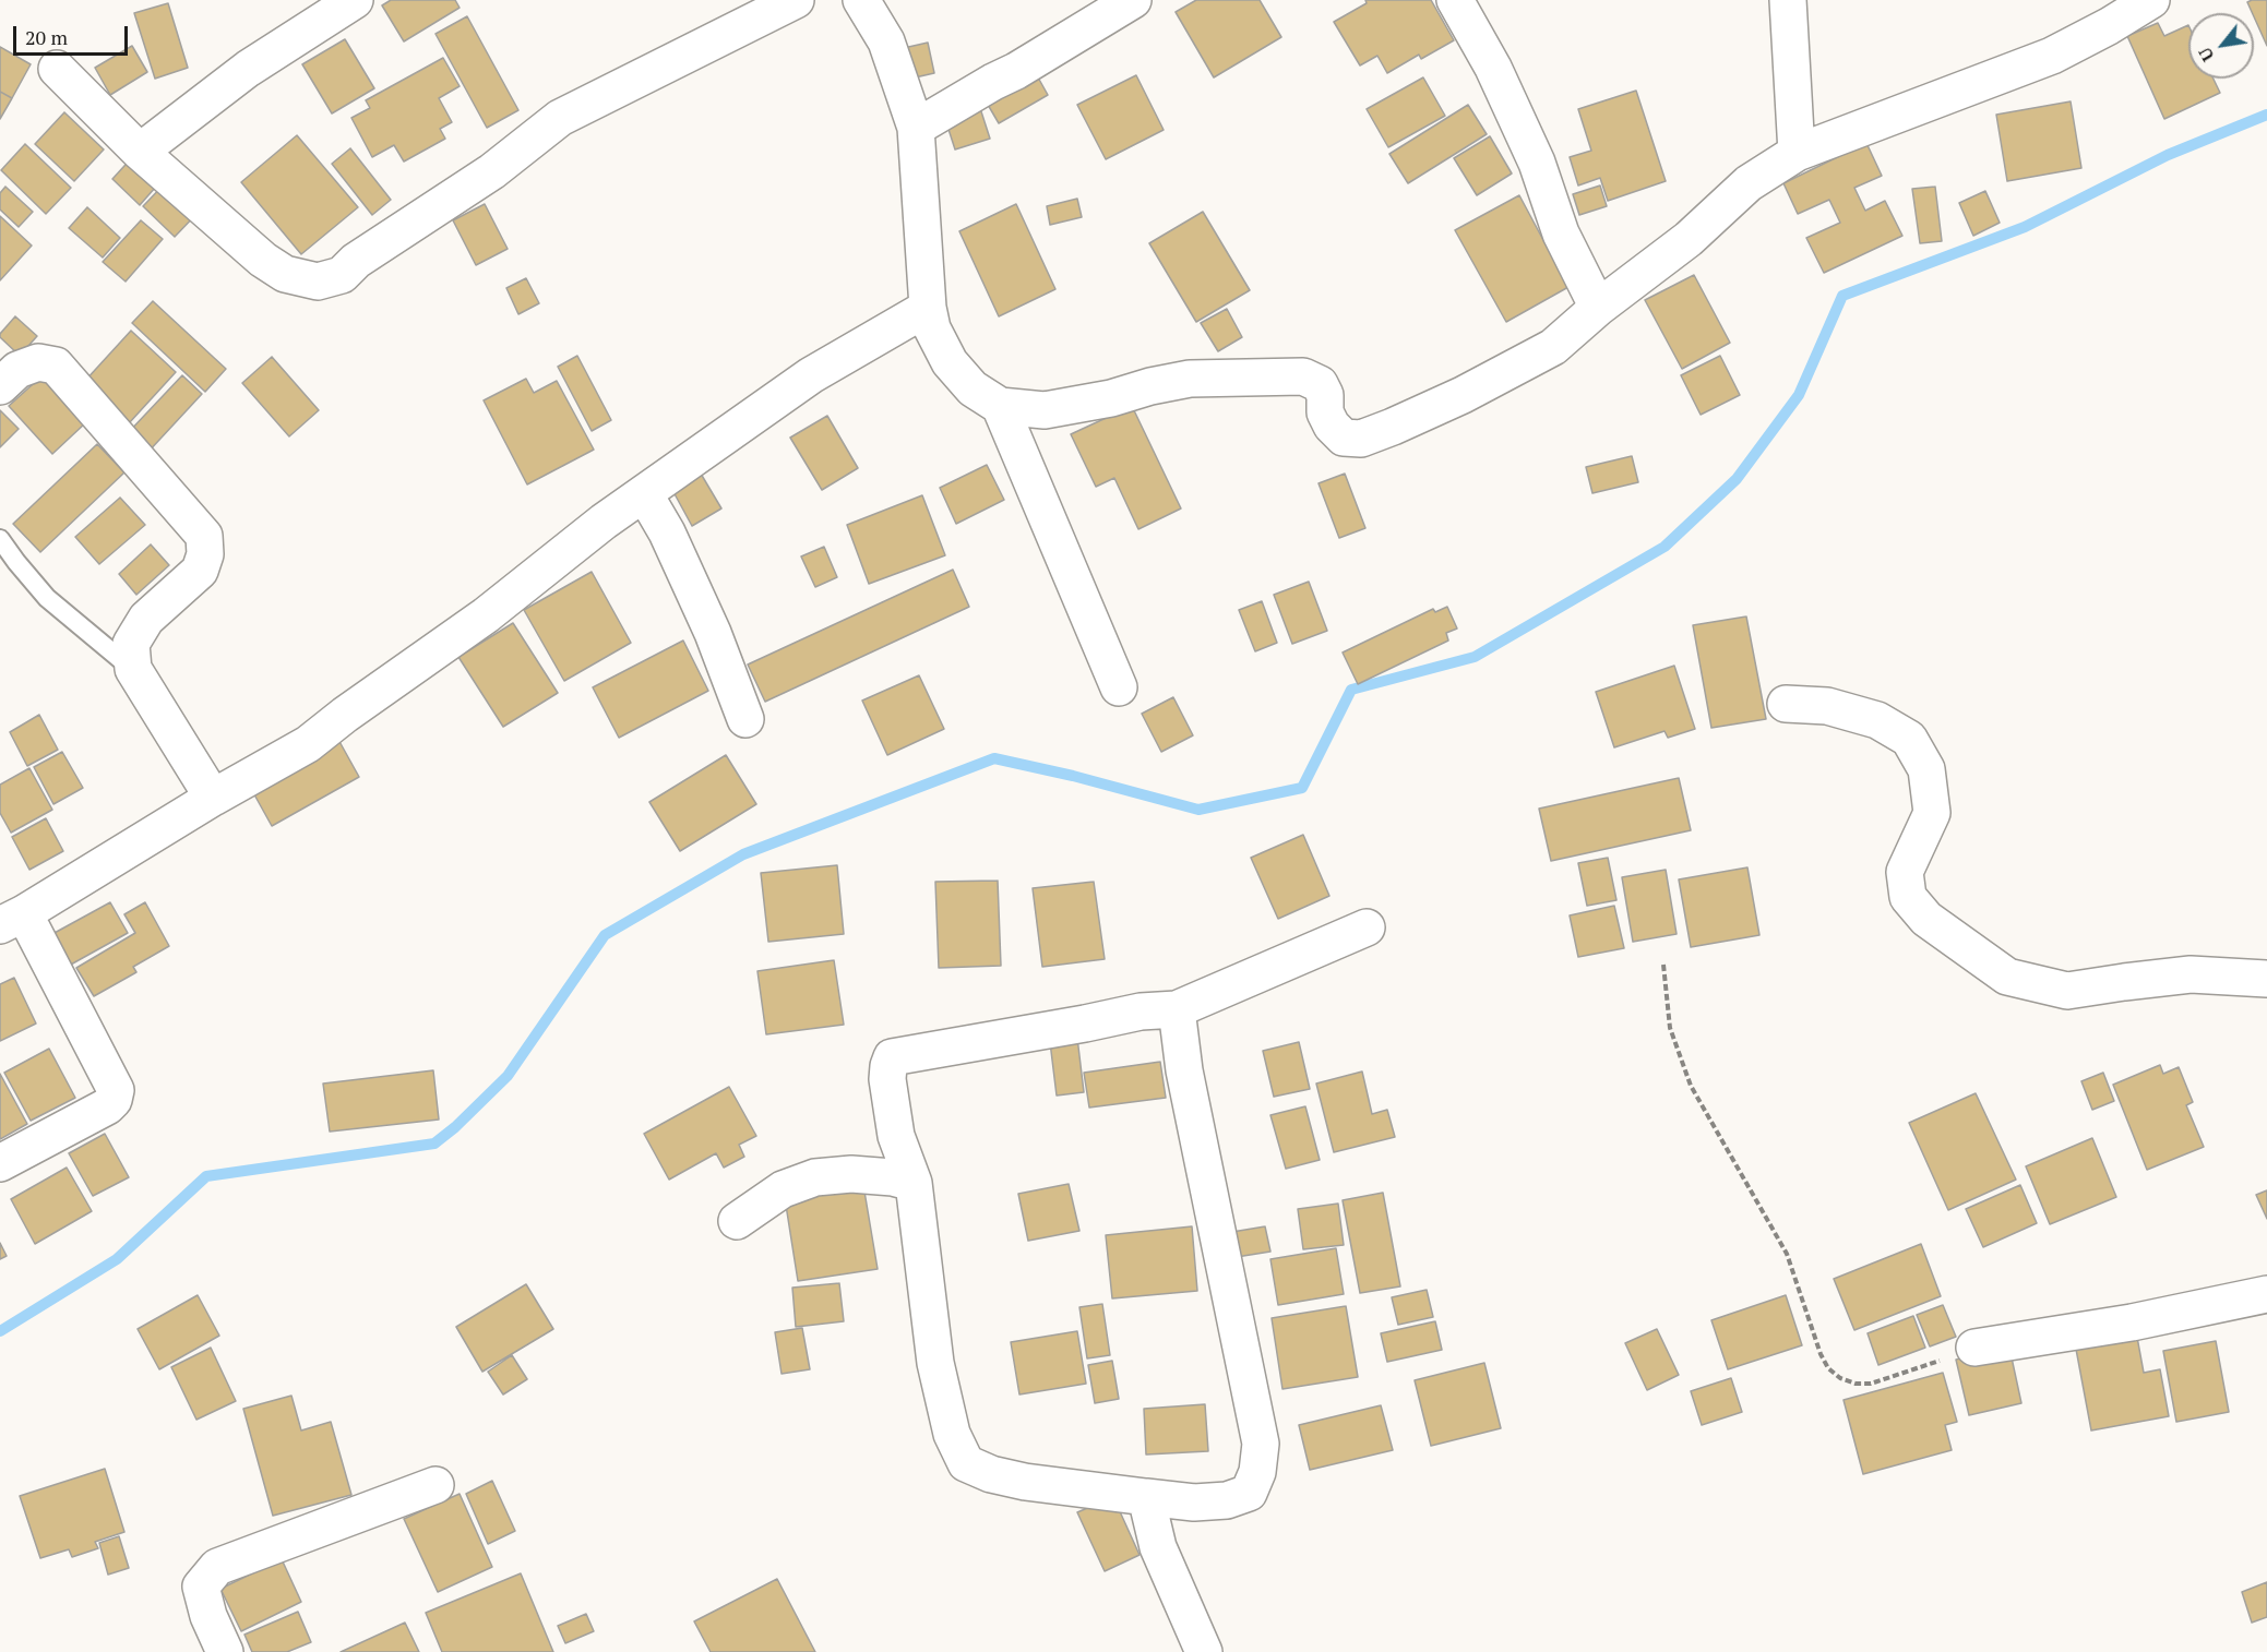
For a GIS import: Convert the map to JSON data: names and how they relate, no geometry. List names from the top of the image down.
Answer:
{
  "scale_bar": "20 m",
  "north": "bottom left"
}
